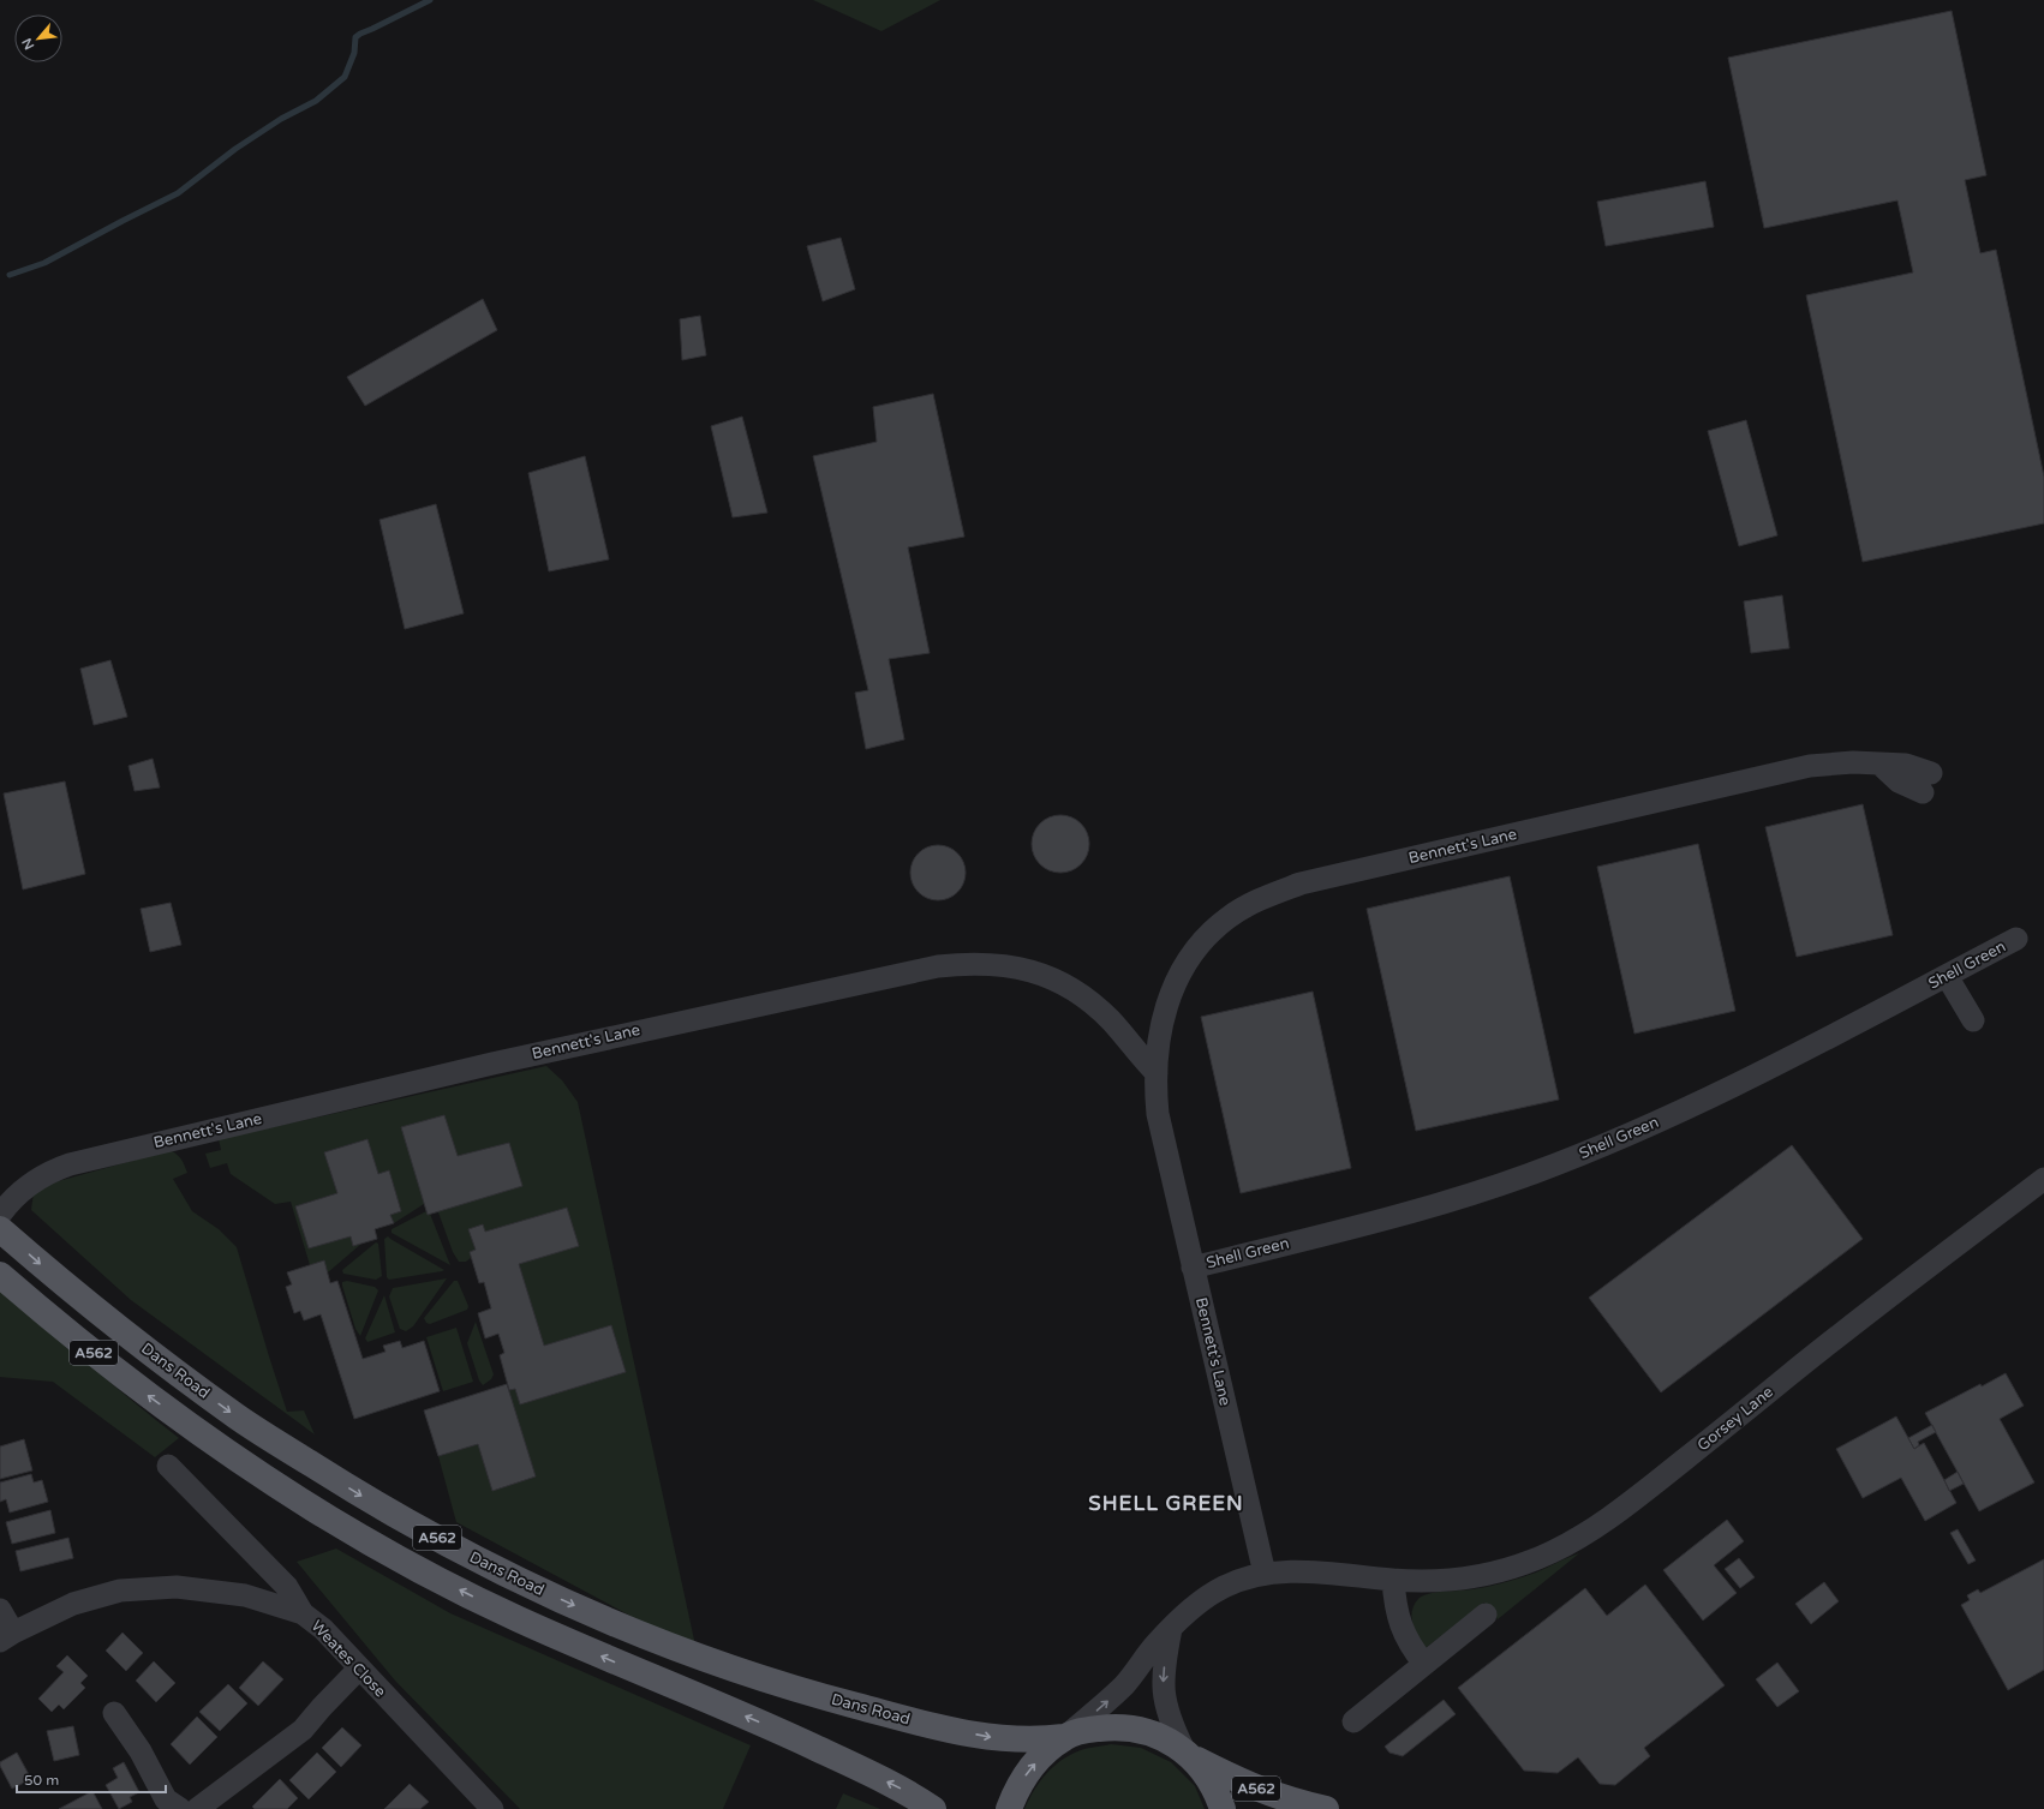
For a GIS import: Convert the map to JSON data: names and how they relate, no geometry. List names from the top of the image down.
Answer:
{
  "streets": {
    "main road": ["A562", "Dans Road"],
    "street": [
      "Bennett's Lane",
      "Shell Green",
      "Gorsey Lane",
      "Weates Close"
    ]
  },
  "crossings": [
    ["Bennett's Lane", "Shell Green"],
    ["Bennett's Lane", "Gorsey Lane"],
    ["A562", "Dans Road"],
    ["A562", "Gorsey Lane"],
    ["Dans Road", "Gorsey Lane"]
  ],
  "districts": ["SHELL GREEN"],
  "scale_bar": "50 m",
  "north": "bottom left"
}
